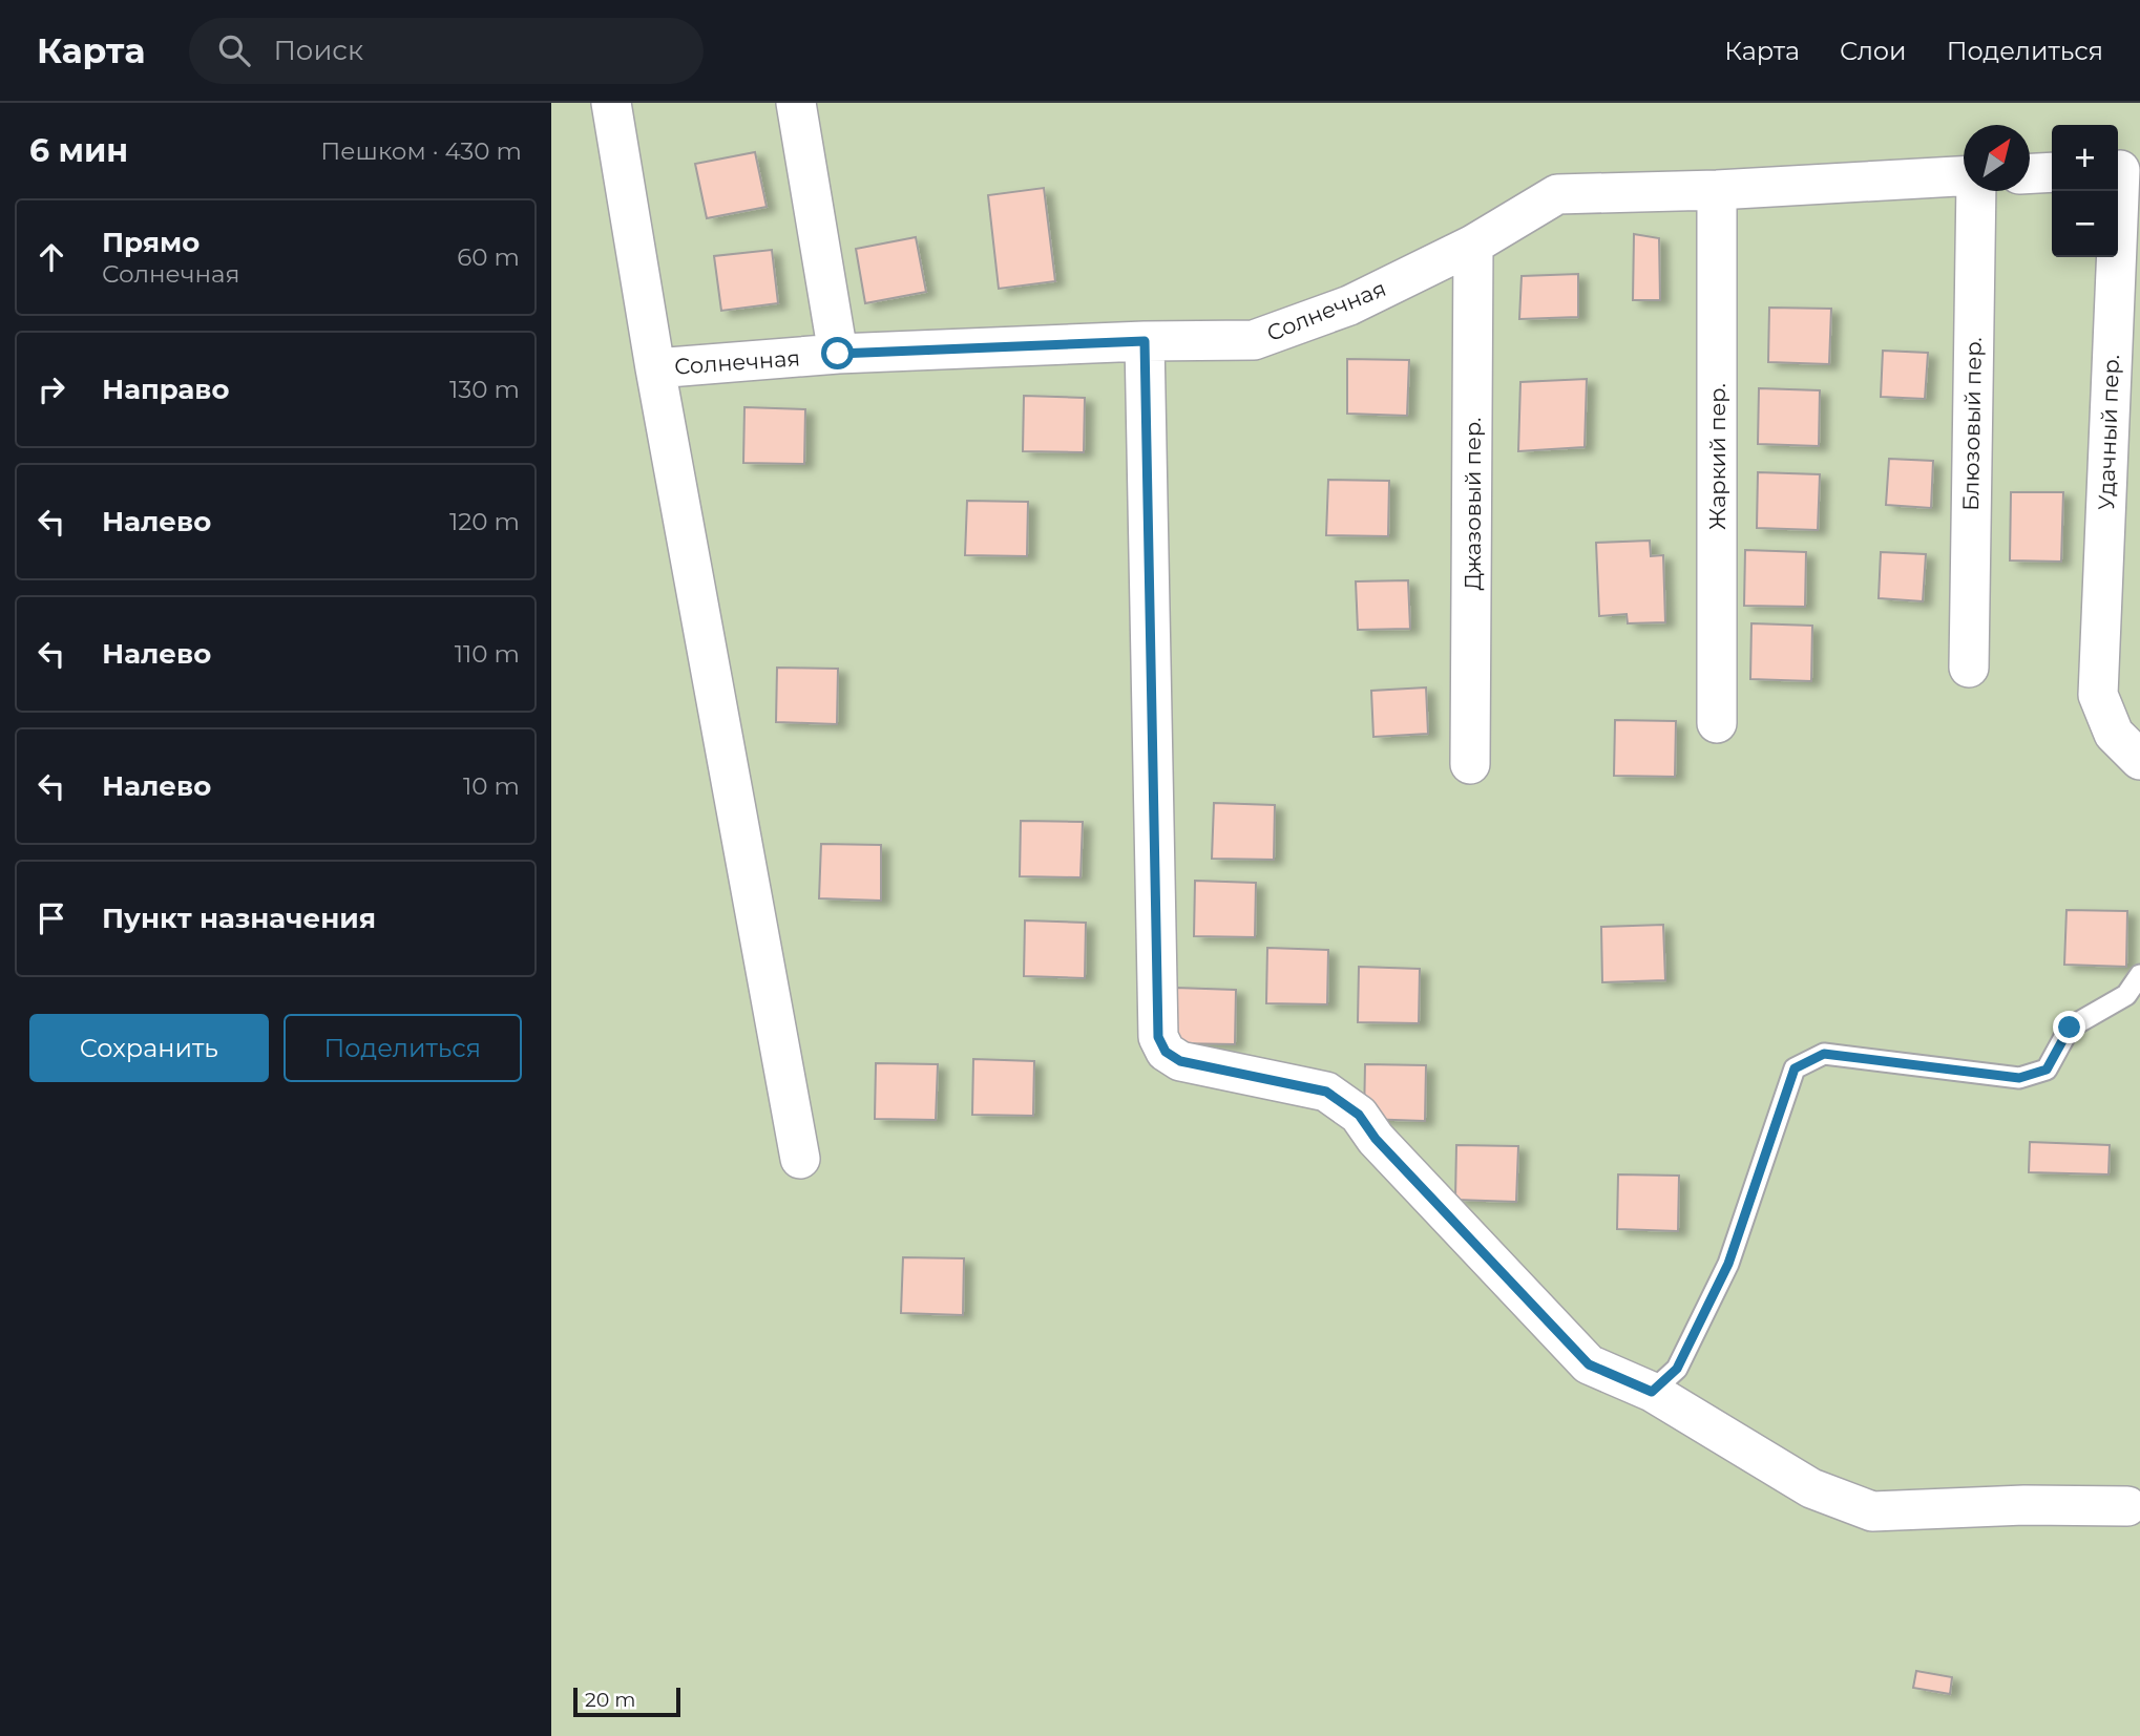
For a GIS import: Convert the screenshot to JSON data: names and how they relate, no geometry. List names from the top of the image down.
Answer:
{
  "streets": {
    "street": [
      "Солнечная",
      "Блюзовый пер.",
      "Удачный пер.",
      "Жаркий пер.",
      "Джазовый пер."
    ]
  },
  "crossings": [
    ["Солнечная", "Жаркий пер."],
    ["Солнечная", "Джазовый пер."]
  ],
  "scale_bar": "20 m",
  "north": "top right",
  "page": {
    "header": "Карта",
    "search": "Поиск",
    "nav": ["Карта", "Слои", "Поделиться"],
    "heading": ["6 мин", "Пешком · 430 m"],
    "map_buttons": ["+", "−"],
    "list": [
      ["Прямо", "Солнечная", "60 m"],
      ["Направо", "130 m"],
      ["Налево", "120 m"],
      ["Налево", "110 m"],
      ["Налево", "10 m"],
      "Пункт назначения"
    ],
    "buttons": ["Сохранить", "Поделиться"],
    "scale": "20 m"
  }
}
